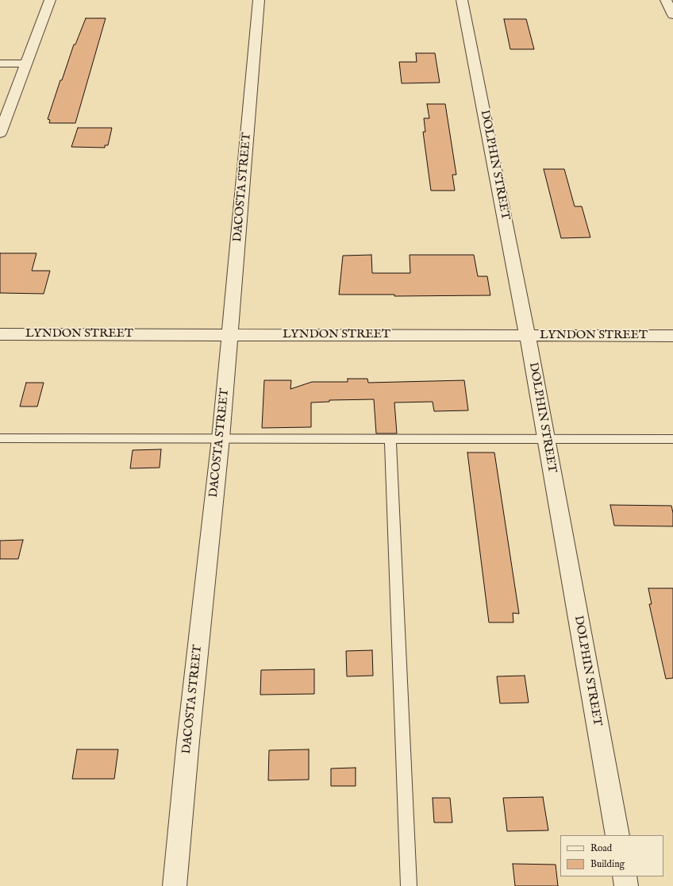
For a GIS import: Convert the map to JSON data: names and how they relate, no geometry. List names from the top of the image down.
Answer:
{
  "streets": {
    "street": ["DOLPHIN STREET", "DACOSTA STREET", "LYNDON STREET"]
  },
  "crossings": [
    ["DOLPHIN STREET", "LYNDON STREET"],
    ["DACOSTA STREET", "LYNDON STREET"]
  ],
  "legend": ["Road", "Building"]
}
